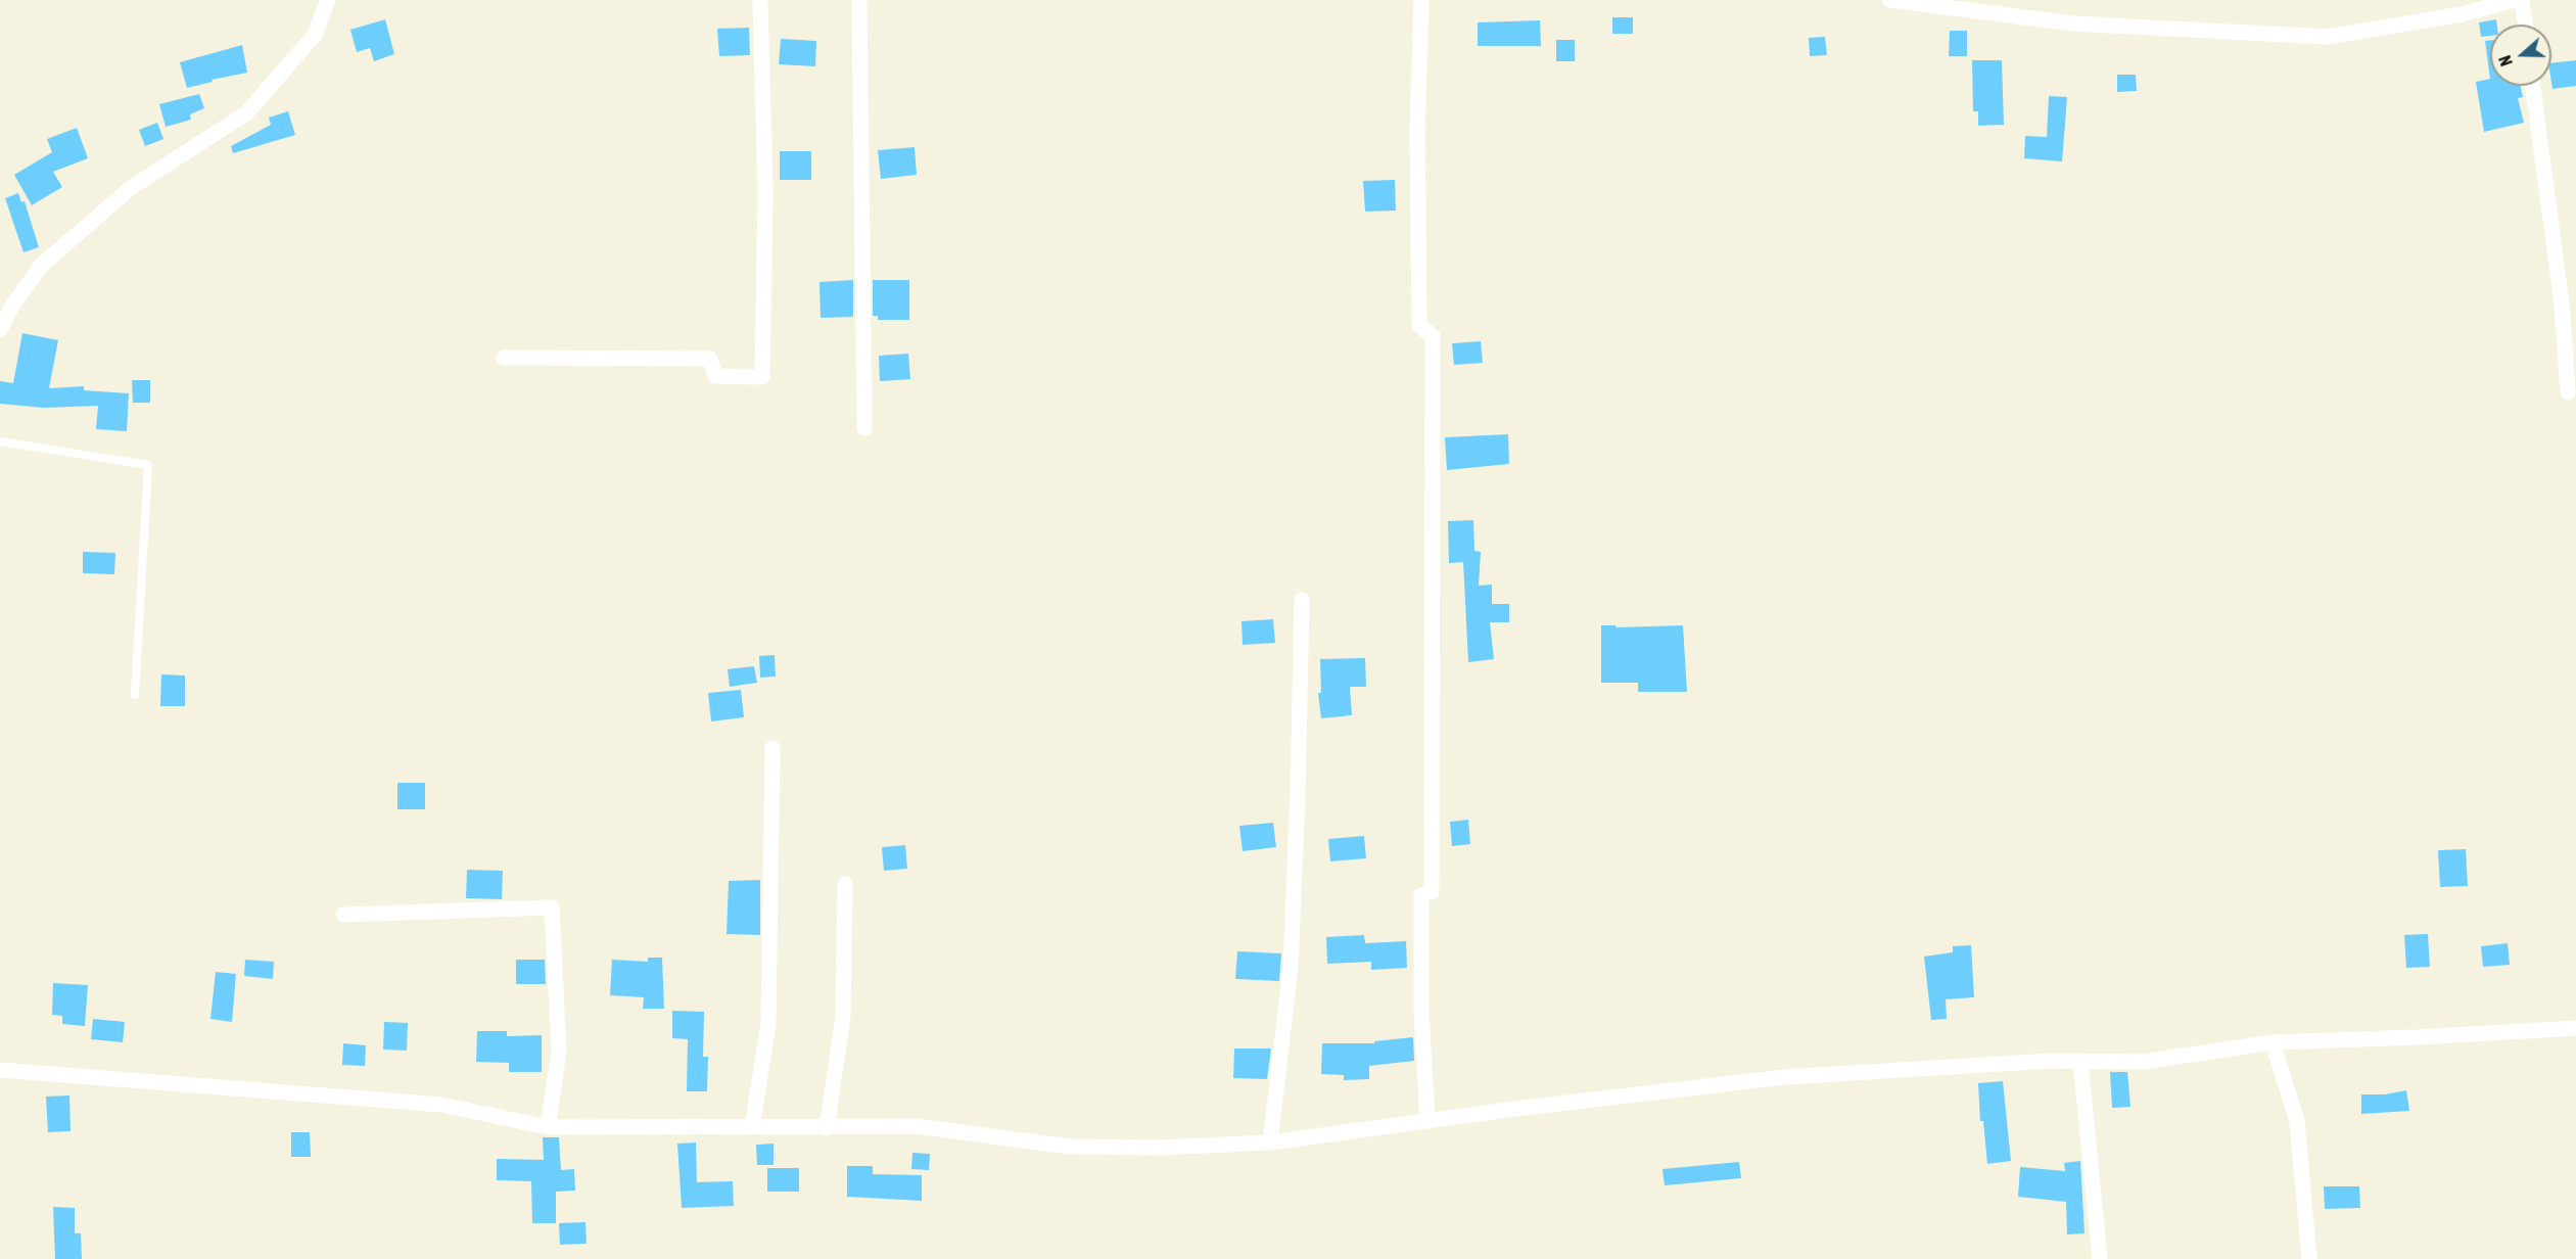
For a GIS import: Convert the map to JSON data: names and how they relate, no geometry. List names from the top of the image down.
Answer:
{
  "north": "left"
}
